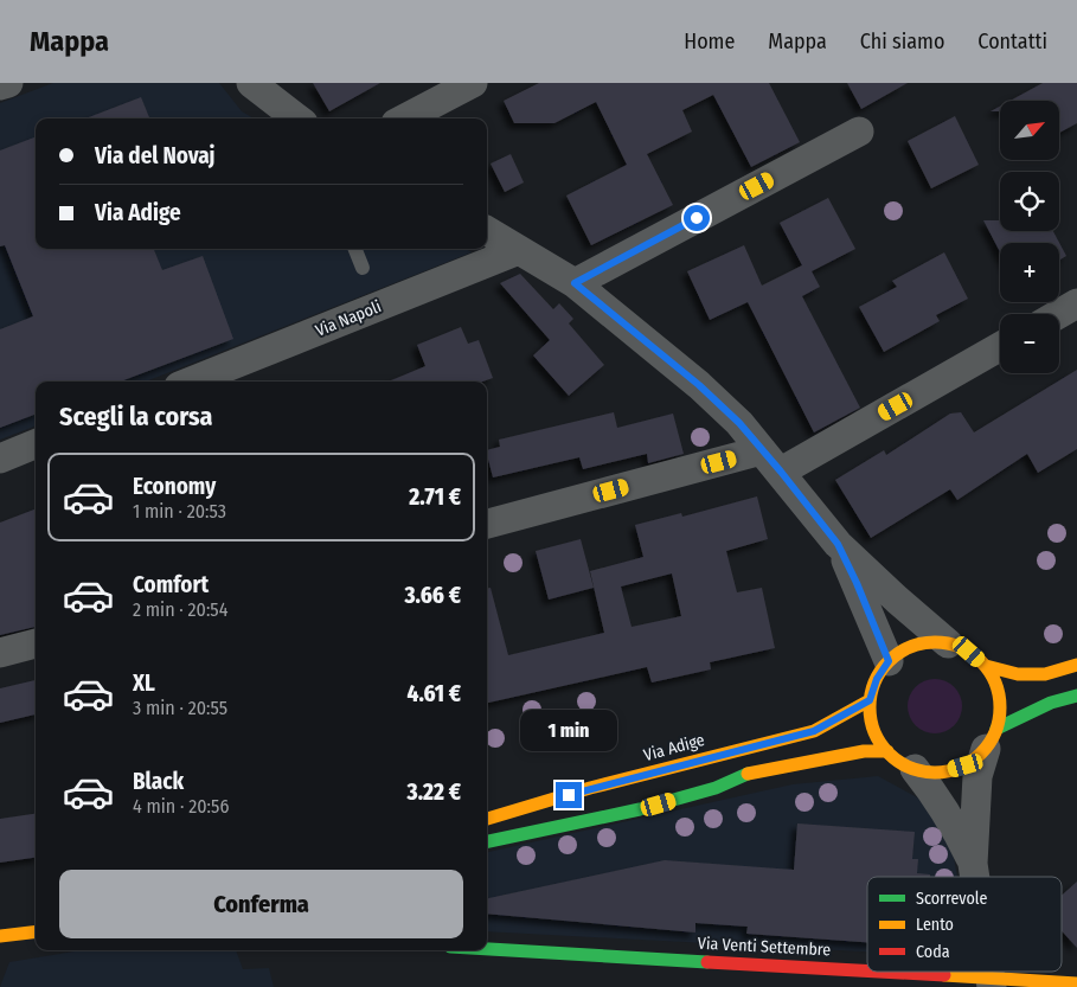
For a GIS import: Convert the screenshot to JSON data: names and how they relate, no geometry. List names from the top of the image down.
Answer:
{
  "streets": {
    "street": ["Via Napoli", "Via Adige", "Via Venti Settembre"]
  },
  "legend": ["Scorrevole", "Lento", "Coda"],
  "north": "top right",
  "page": {
    "header": "Mappa",
    "nav": [
      "Home",
      "Mappa",
      "Chi siamo",
      "Contatti"
    ],
    "map_buttons": ["+", "−"],
    "banner": ["Via del Novaj", "Via Adige"],
    "heading": "Scegli la corsa",
    "list": [
      {
        "name": "Economy",
        "note": "1 min · 20:53",
        "value": "2.71 €"
      },
      {
        "name": "Comfort",
        "note": "2 min · 20:54",
        "value": "3.66 €"
      },
      {
        "name": "XL",
        "note": "3 min · 20:55",
        "value": "4.61 €"
      },
      {
        "name": "Black",
        "note": "4 min · 20:56",
        "value": "3.22 €"
      }
    ],
    "bubble": "1 min",
    "buttons": "Conferma"
  }
}
